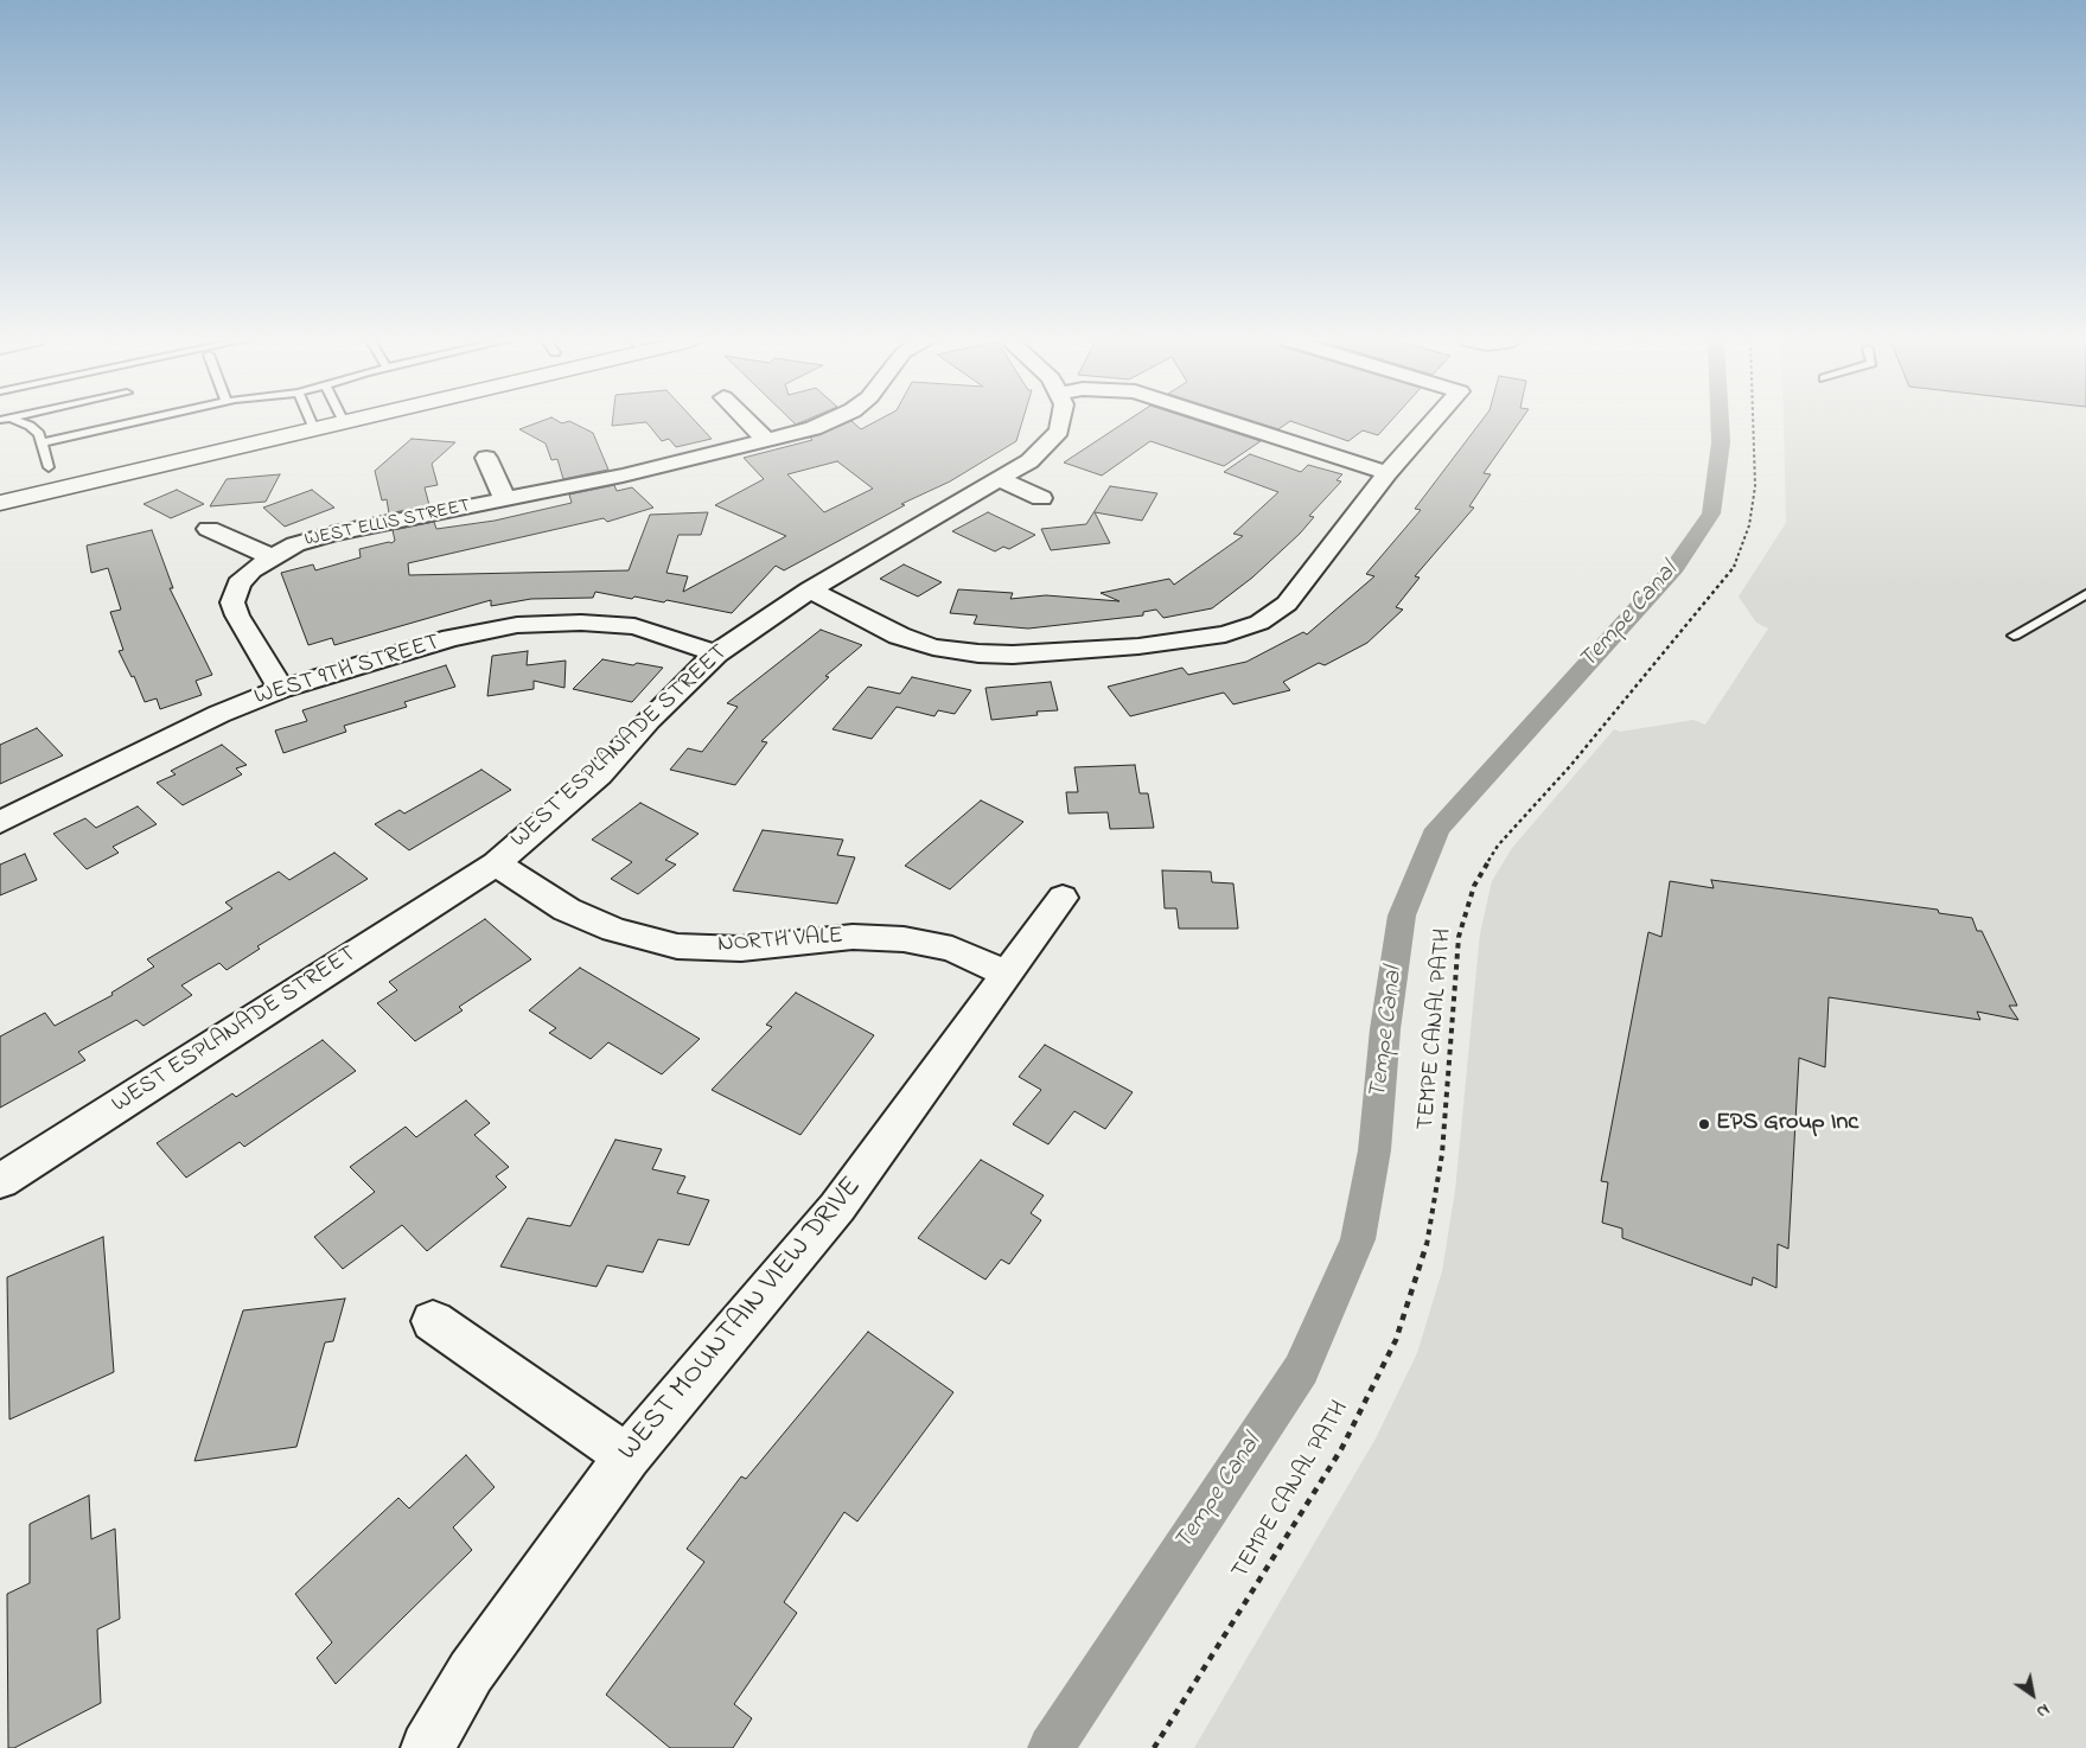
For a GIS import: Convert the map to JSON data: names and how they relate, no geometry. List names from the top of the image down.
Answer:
{
  "streets": {
    "street": [
      "WEST ELLIS STREET",
      "WEST 9TH STREET",
      "WEST ESPLANADE STREET",
      "NORTH VALE",
      "WEST MOUNTAIN VIEW DRIVE"
    ],
    "path": ["TEMPE CANAL PATH"]
  },
  "crossings": [
    ["WEST ELLIS STREET", "WEST 9TH STREET"],
    ["WEST 9TH STREET", "WEST ESPLANADE STREET"],
    ["WEST ESPLANADE STREET", "NORTH VALE"],
    ["NORTH VALE", "WEST MOUNTAIN VIEW DRIVE"]
  ],
  "water": ["Tempe Canal"],
  "places": ["EPS Group Inc"],
  "north": "bottom right"
}
